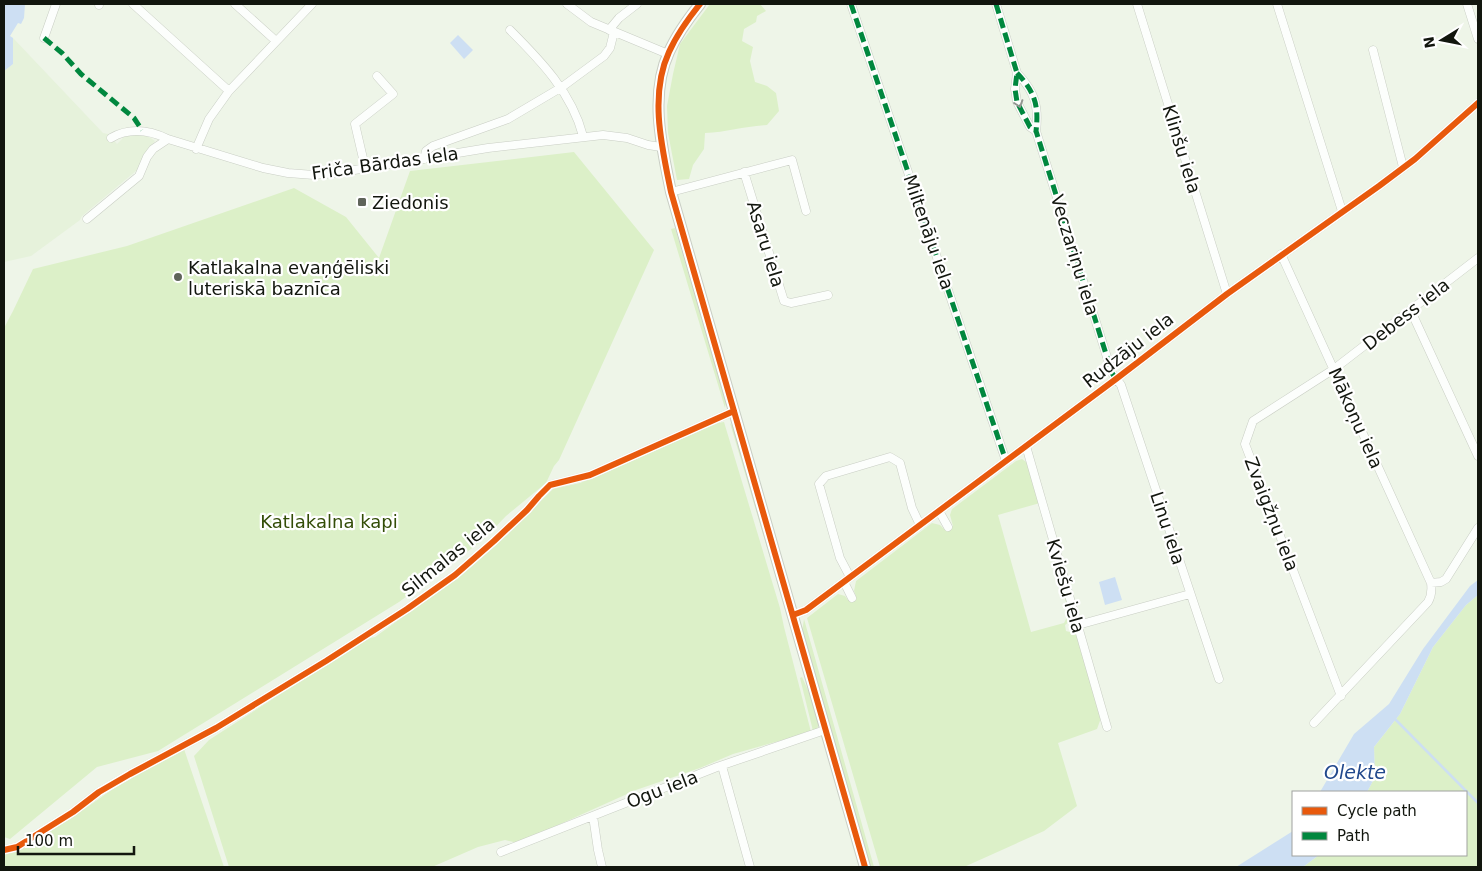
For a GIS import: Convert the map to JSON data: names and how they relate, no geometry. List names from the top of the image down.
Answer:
{
  "streets": {
    "street": [
      "Klinšu iela",
      "Friča Bārdas iela",
      "Miltenāju iela",
      "Asaru iela",
      "Veczariņu iela",
      "Debess iela",
      "Rudzāju iela",
      "Mākoņu iela",
      "Zvaigžņu iela",
      "Linu iela",
      "Silmalas iela",
      "Kviešu iela",
      "Ogu iela"
    ]
  },
  "crossings": [
    ["Klinšu iela", "Rudzāju iela"],
    ["Miltenāju iela", "Rudzāju iela"],
    ["Veczariņu iela", "Rudzāju iela"],
    ["Veczariņu iela", "Linu iela"],
    ["Debess iela", "Mākoņu iela"],
    ["Debess iela", "Zvaigžņu iela"],
    ["Rudzāju iela", "Mākoņu iela"],
    ["Rudzāju iela", "Linu iela"],
    ["Rudzāju iela", "Kviešu iela"],
    ["Mākoņu iela", "Zvaigžņu iela"]
  ],
  "water": ["Olekte"],
  "parks": ["Katlakalna kapi"],
  "places": {
    "transit": ["Ziedonis"],
    "other": ["Katlakalna evaņģēliski luteriskā baznīca"]
  },
  "legend": ["Cycle path", "Path"],
  "scale_bar": "100 m",
  "north": "left"
}
